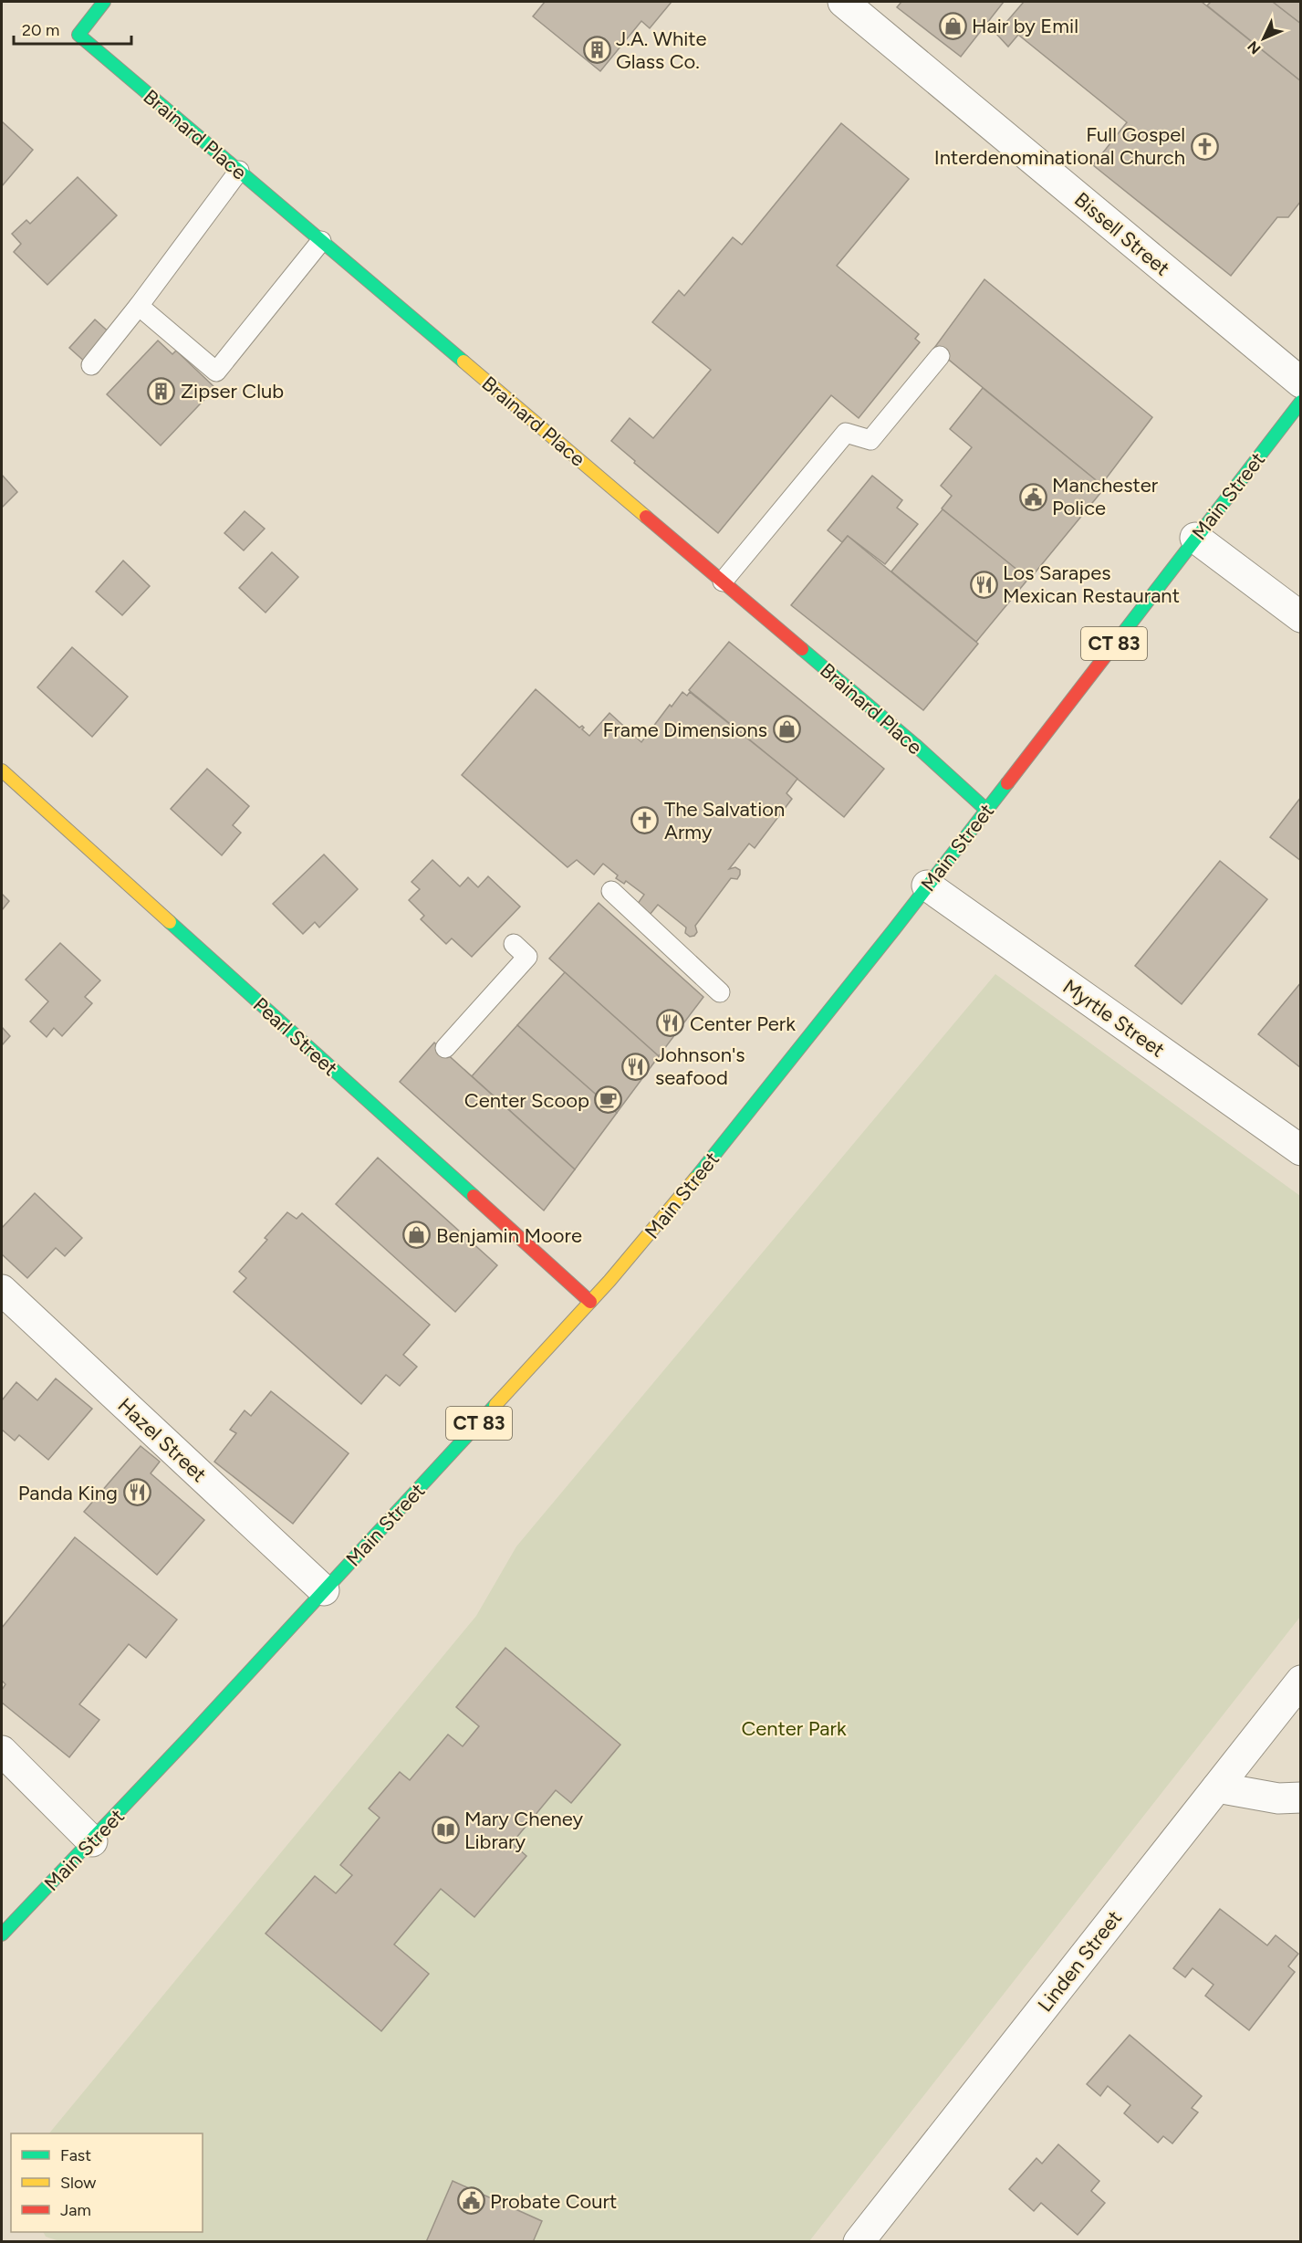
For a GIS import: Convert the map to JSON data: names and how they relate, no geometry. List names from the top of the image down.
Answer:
{
  "streets": {
    "street": [
      "Brainard Place",
      "Bissell Street",
      "Main Street",
      "CT 83",
      "Myrtle Street",
      "Pearl Street",
      "Hazel Street",
      "Linden Street"
    ]
  },
  "crossings": [
    ["Brainard Place", "Main Street"],
    ["Main Street", "Myrtle Street"],
    ["Main Street", "Pearl Street"],
    ["Main Street", "Hazel Street"]
  ],
  "parks": ["Center Park"],
  "places": {
    "shop": ["Hair by Emil", "Frame Dimensions", "Benjamin Moore"],
    "building": ["J.A. White Glass Co.", "Zipser Club"],
    "church": ["Full Gospel Interdenominational Church", "The Salvation Army"],
    "public building": ["Manchester Police", "Probate Court"],
    "restaurant": [
      "Los Sarapes Mexican Restaurant",
      "Center Perk",
      "Johnson's seafood",
      "Panda King"
    ],
    "cafe": ["Center Scoop"],
    "library": ["Mary Cheney Library"]
  },
  "legend": ["Fast", "Slow", "Jam"],
  "scale_bar": "20 m",
  "north": "bottom left"
}
